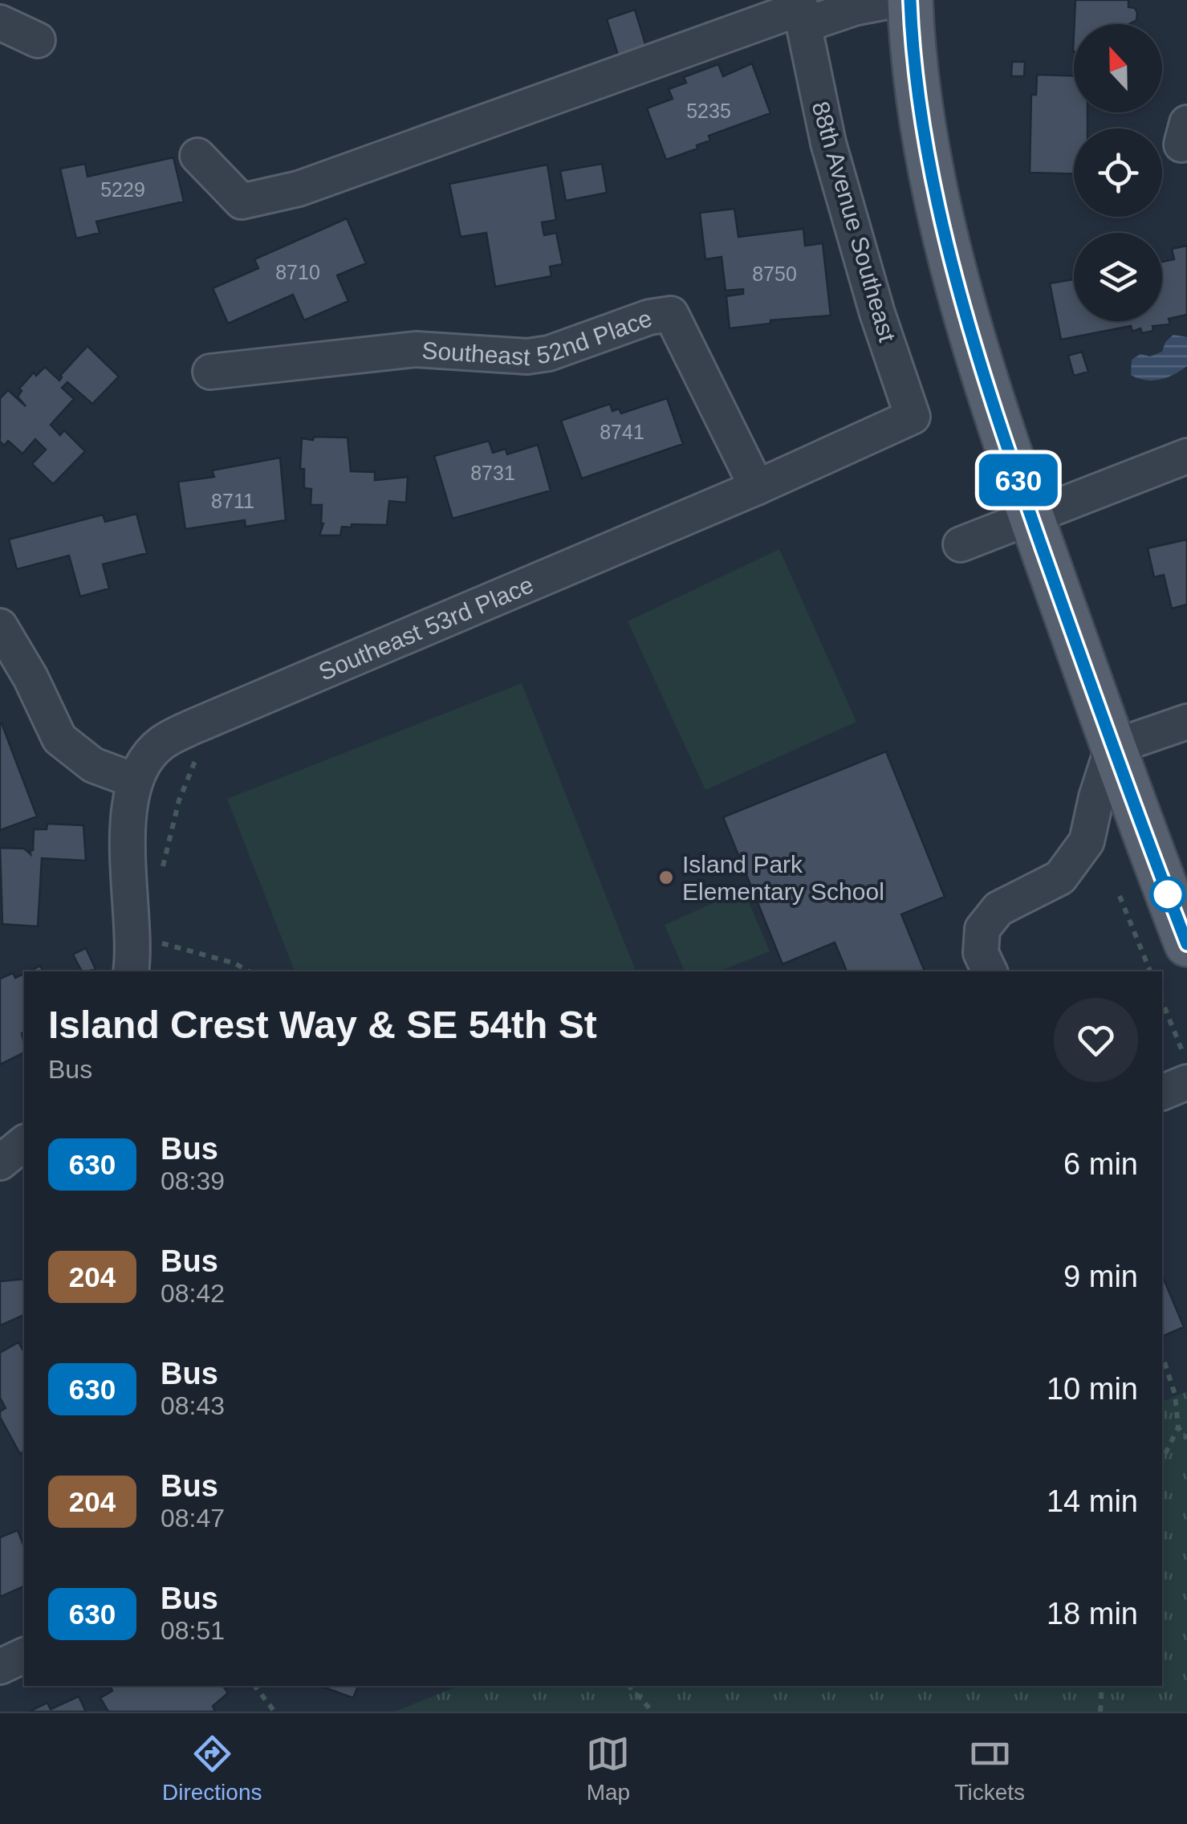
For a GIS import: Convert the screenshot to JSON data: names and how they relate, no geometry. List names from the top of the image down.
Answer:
{
  "streets": {
    "street": ["88th Avenue Southeast", "Southeast 52nd Place", "Southeast 53rd Place"]
  },
  "crossings": [
    ["88th Avenue Southeast", "Southeast 53rd Place"],
    ["Southeast 52nd Place", "Southeast 53rd Place"]
  ],
  "places": ["Island Park Elementary School"],
  "lines": ["bus line 630"],
  "house_numbers": [
    "5235",
    "5229",
    "8710",
    "8750",
    "8741",
    "8731",
    "8711"
  ],
  "north": "top",
  "page": {
    "on_map": "630",
    "heading": ["Island Crest Way & SE 54th St", "Bus"],
    "list": [
      {
        "mark": "630",
        "name": "Bus",
        "note": "08:39",
        "value": "6 min"
      },
      {
        "mark": "204",
        "name": "Bus",
        "note": "08:42",
        "value": "9 min"
      },
      {
        "mark": "630",
        "name": "Bus",
        "note": "08:43",
        "value": "10 min"
      },
      {
        "mark": "204",
        "name": "Bus",
        "note": "08:47",
        "value": "14 min"
      },
      {
        "mark": "630",
        "name": "Bus",
        "note": "08:51",
        "value": "18 min"
      }
    ],
    "tabs": ["Directions", "Map", "Tickets"]
  }
}
